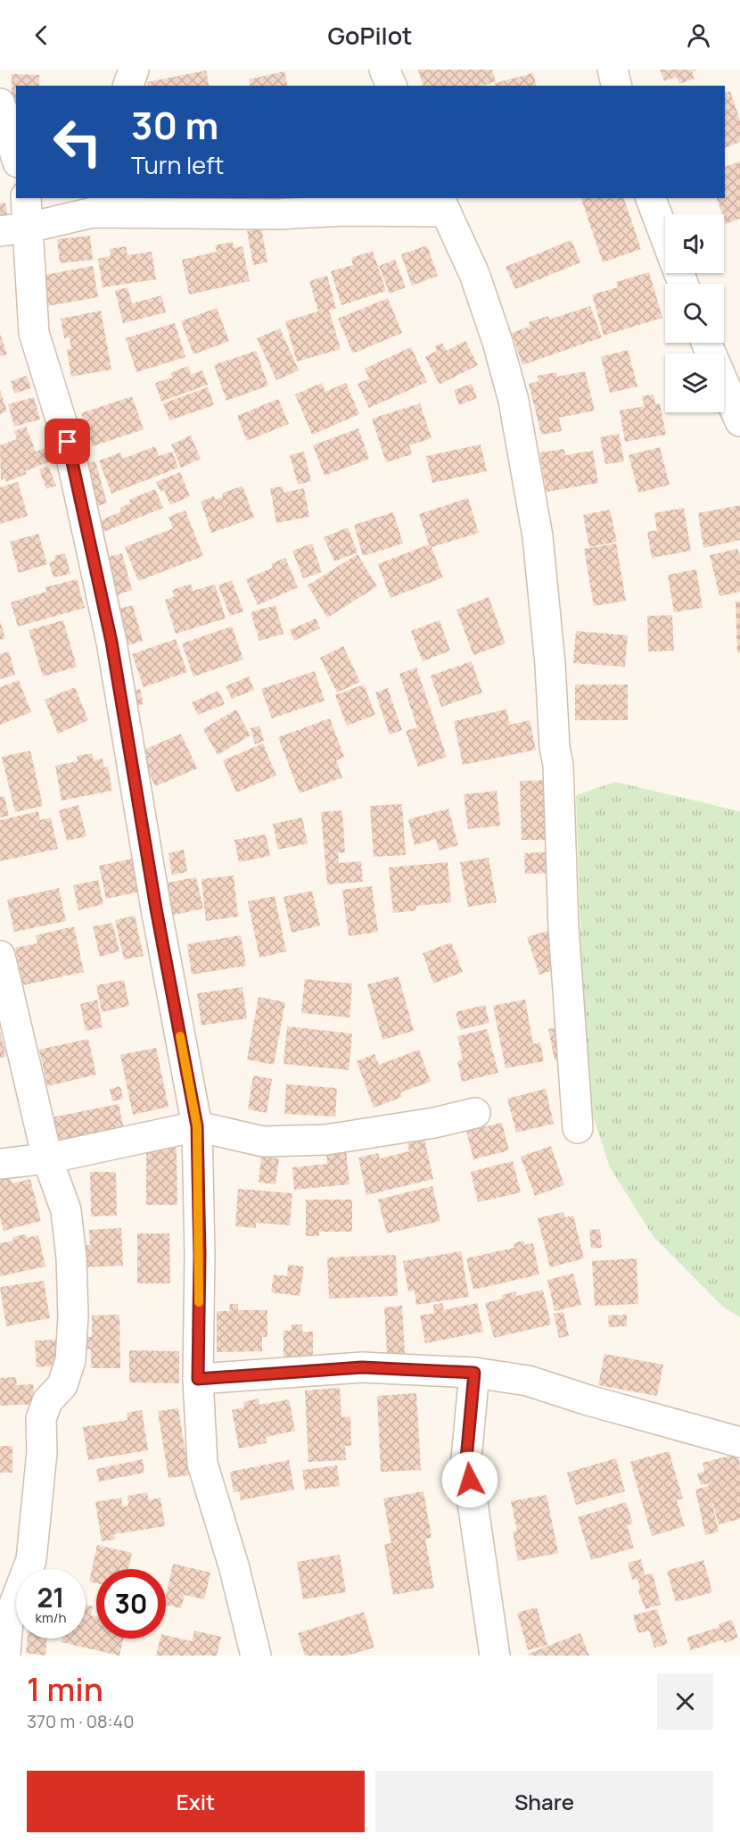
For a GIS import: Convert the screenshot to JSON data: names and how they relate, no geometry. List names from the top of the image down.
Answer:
{
  "page": {
    "header": "GoPilot",
    "turn": ["30 m", "Turn left"],
    "speed": "21 km/h",
    "limit": "30",
    "heading": ["1 min", "370 m · 08:40"],
    "buttons": ["Exit", "Share"]
  }
}
